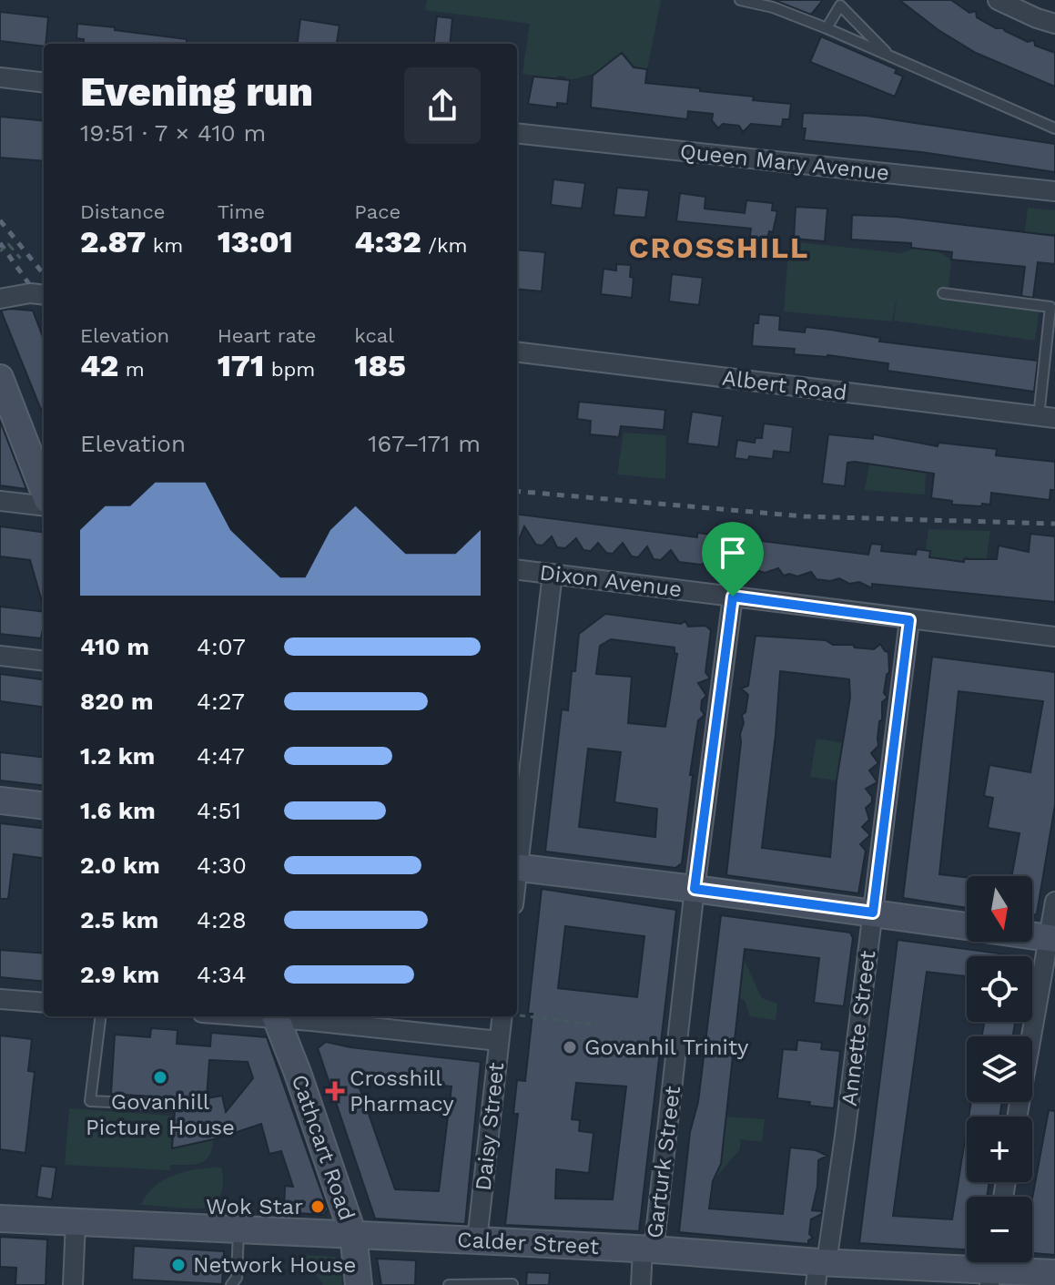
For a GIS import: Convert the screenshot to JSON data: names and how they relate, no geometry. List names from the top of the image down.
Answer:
{
  "streets": {
    "main road": ["Cathcart Road", "Calder Street"],
    "street": [
      "Queen Mary Avenue",
      "Albert Road",
      "Dixon Avenue",
      "Annette Street",
      "Daisy Street",
      "Garturk Street"
    ]
  },
  "crossings": [
    ["Dixon Avenue", "Annette Street"],
    ["Dixon Avenue", "Garturk Street"],
    ["Annette Street", "Calder Street"],
    ["Daisy Street", "Calder Street"],
    ["Cathcart Road", "Calder Street"],
    ["Garturk Street", "Calder Street"]
  ],
  "districts": ["CROSSHILL"],
  "places": {
    "other": [
      "Govanhil Trinity",
      "Govanhill Picture House",
      "Wok Star",
      "Network House"
    ],
    "health": ["Crosshill Pharmacy"]
  },
  "north": "bottom",
  "page": {
    "heading": ["Evening run", "19:51 · 7 × 410 m"],
    "stats": [
      ["Distance", "2.87 km"],
      ["Time", "13:01"],
      ["Pace", "4:32 /km"],
      ["Elevation", "42 m"],
      ["Heart rate", "171 bpm"],
      ["kcal", "185"]
    ],
    "chart": ["Elevation", "167–171 m"],
    "list": [
      {
        "name": "410 m",
        "note": "4:07"
      },
      {
        "name": "820 m",
        "note": "4:27"
      },
      {
        "name": "1.2 km",
        "note": "4:47"
      },
      {
        "name": "1.6 km",
        "note": "4:51"
      },
      {
        "name": "2.0 km",
        "note": "4:30"
      },
      {
        "name": "2.5 km",
        "note": "4:28"
      },
      {
        "name": "2.9 km",
        "note": "4:34"
      }
    ],
    "map_buttons": ["+", "−"]
  }
}
